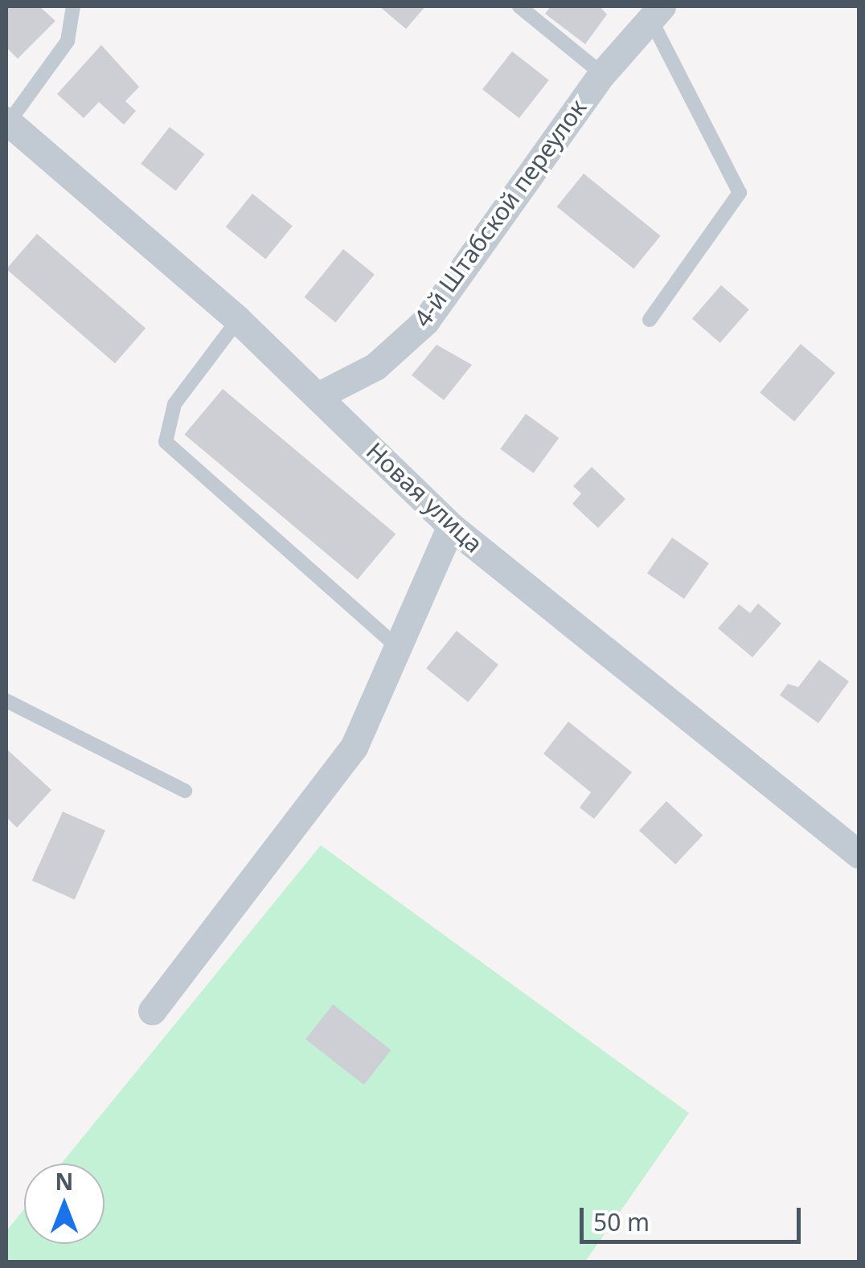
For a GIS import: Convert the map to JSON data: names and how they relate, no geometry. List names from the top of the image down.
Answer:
{
  "streets": {
    "street": ["4-й Штабской переулок", "Новая улица"]
  },
  "crossings": [
    ["4-й Штабской переулок", "Новая улица"]
  ],
  "scale_bar": "50 m",
  "north": "top"
}
